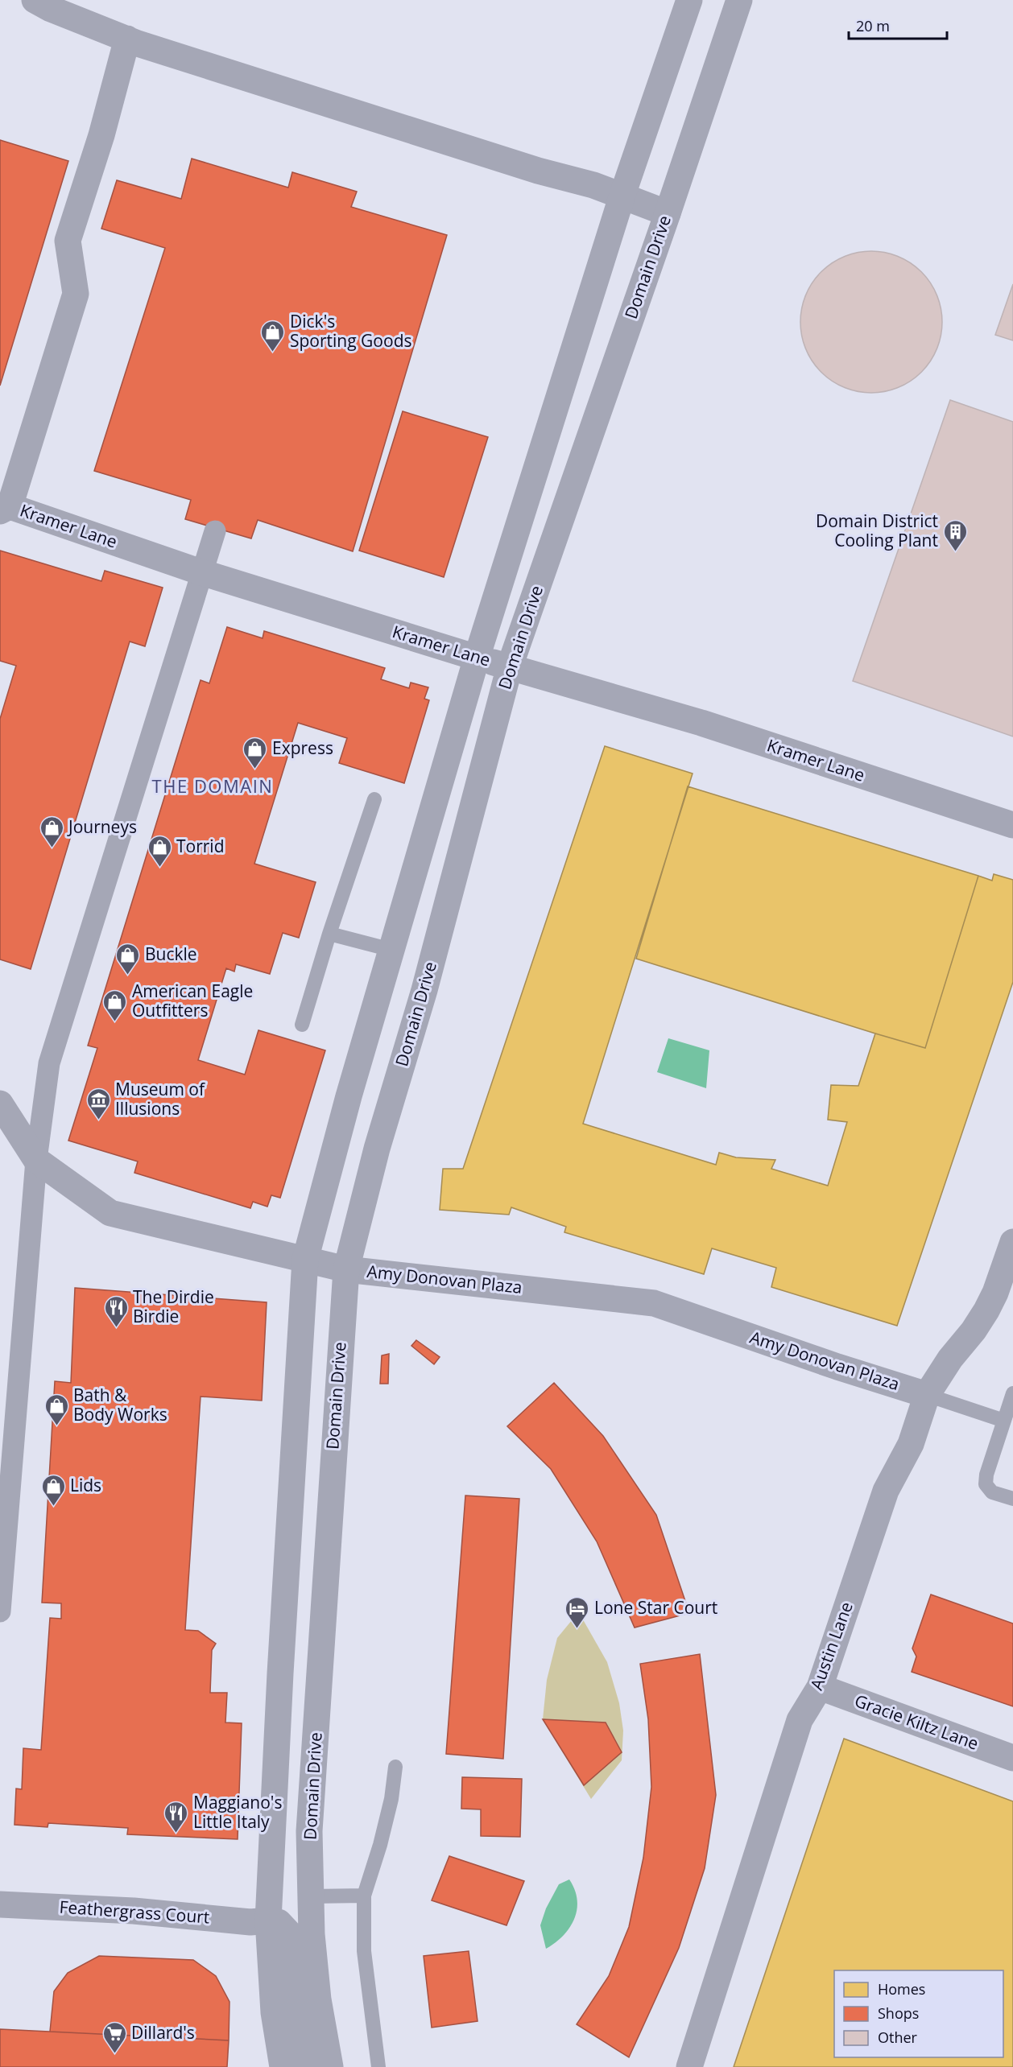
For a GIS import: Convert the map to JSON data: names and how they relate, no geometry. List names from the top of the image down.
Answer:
{
  "streets": {
    "street": [
      "Domain Drive",
      "Kramer Lane",
      "Amy Donovan Plaza",
      "Austin Lane",
      "Gracie Kiltz Lane",
      "Feathergrass Court"
    ]
  },
  "crossings": [
    ["Domain Drive", "Kramer Lane"],
    ["Domain Drive", "Amy Donovan Plaza"],
    ["Domain Drive", "Feathergrass Court"],
    ["Amy Donovan Plaza", "Austin Lane"],
    ["Austin Lane", "Gracie Kiltz Lane"]
  ],
  "districts": ["THE DOMAIN"],
  "places": {
    "shop": [
      "Dick's Sporting Goods",
      "Express",
      "Journeys",
      "Torrid",
      "Buckle",
      "American Eagle Outfitters",
      "Bath & Body Works",
      "Lids"
    ],
    "building": ["Domain District Cooling Plant"],
    "museum": ["Museum of Illusions"],
    "restaurant": ["The Dirdie Birdie", "Maggiano's Little Italy"],
    "hotel": ["Lone Star Court"],
    "supermarket": ["Dillard's"]
  },
  "legend": ["Homes", "Shops", "Other"],
  "scale_bar": "20 m"
}
